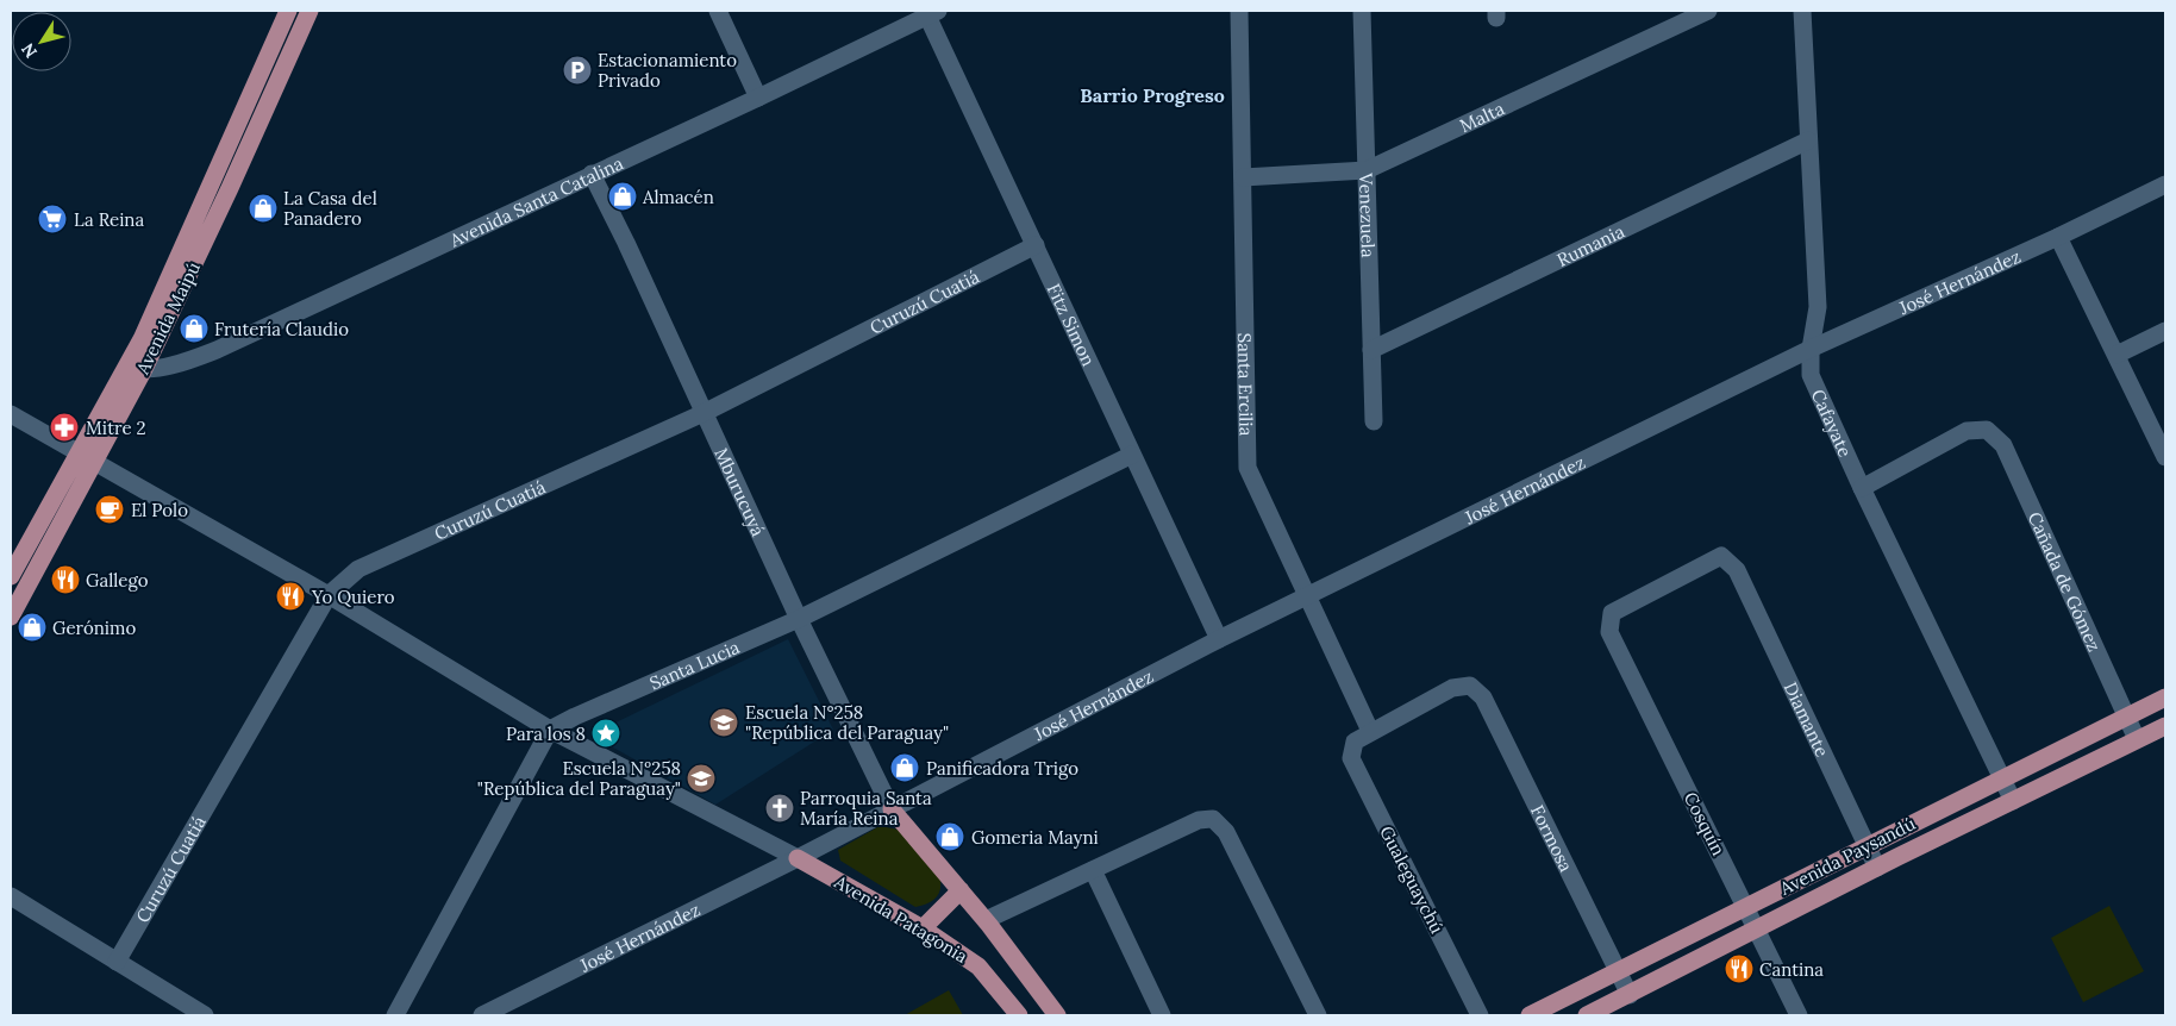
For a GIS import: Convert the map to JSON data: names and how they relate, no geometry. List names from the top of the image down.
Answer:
{
  "streets": {
    "main road": ["Avenida Maipú", "Avenida Paysandú", "Avenida Patagonia"],
    "street": [
      "Malta",
      "Avenida Santa Catalina",
      "Venezuela",
      "Rumania",
      "José Hernández",
      "Curuzú Cuatiá",
      "Fitz Simon",
      "Santa Ercilia",
      "Cafayate",
      "Mburucuyá",
      "Cañada de Gómez",
      "Santa Lucia",
      "Diamante",
      "Cosquín",
      "Formosa",
      "Gualeguaychú"
    ]
  },
  "crossings": [
    ["Malta", "Venezuela"],
    ["Malta", "Santa Ercilia"],
    ["Avenida Santa Catalina", "Avenida Maipú"],
    ["Avenida Santa Catalina", "Fitz Simon"],
    ["Avenida Santa Catalina", "Mburucuyá"],
    ["Venezuela", "Rumania"],
    ["Rumania", "Cafayate"],
    ["José Hernández", "Fitz Simon"],
    ["José Hernández", "Santa Ercilia"],
    ["José Hernández", "Cafayate"],
    ["José Hernández", "Mburucuyá"],
    ["José Hernández", "Avenida Patagonia"],
    ["Curuzú Cuatiá", "Fitz Simon"],
    ["Curuzú Cuatiá", "Mburucuyá"],
    ["Fitz Simon", "Santa Lucia"],
    ["Santa Ercilia", "Formosa"],
    ["Santa Ercilia", "Gualeguaychú"],
    ["Cafayate", "Cañada de Gómez"],
    ["Cafayate", "Avenida Paysandú"],
    ["Mburucuyá", "Santa Lucia"],
    ["Cañada de Gómez", "Avenida Paysandú"],
    ["Diamante", "Cosquín"],
    ["Diamante", "Avenida Paysandú"],
    ["Cosquín", "Avenida Paysandú"],
    ["Formosa", "Avenida Paysandú"],
    ["Formosa", "Gualeguaychú"]
  ],
  "districts": ["Barrio Progreso"],
  "places": {
    "parking": ["Estacionamiento Privado"],
    "shop": [
      "Almacén",
      "La Casa del Panadero",
      "Frutería Claudio",
      "Gerónimo",
      "Panificadora Trigo",
      "Gomeria Mayni"
    ],
    "supermarket": ["La Reina"],
    "pharmacy": ["Mitre 2"],
    "cafe": ["El Polo"],
    "restaurant": ["Gallego", "Yo Quiero", "Cantina"],
    "school or university": ["Escuela N°258 \"República del Paraguay\"", "Escuela Nº258 \"República del Paraguay\""],
    "place": ["Para los 8"],
    "church": ["Parroquia Santa María Reina"]
  },
  "north": "bottom left"
}
